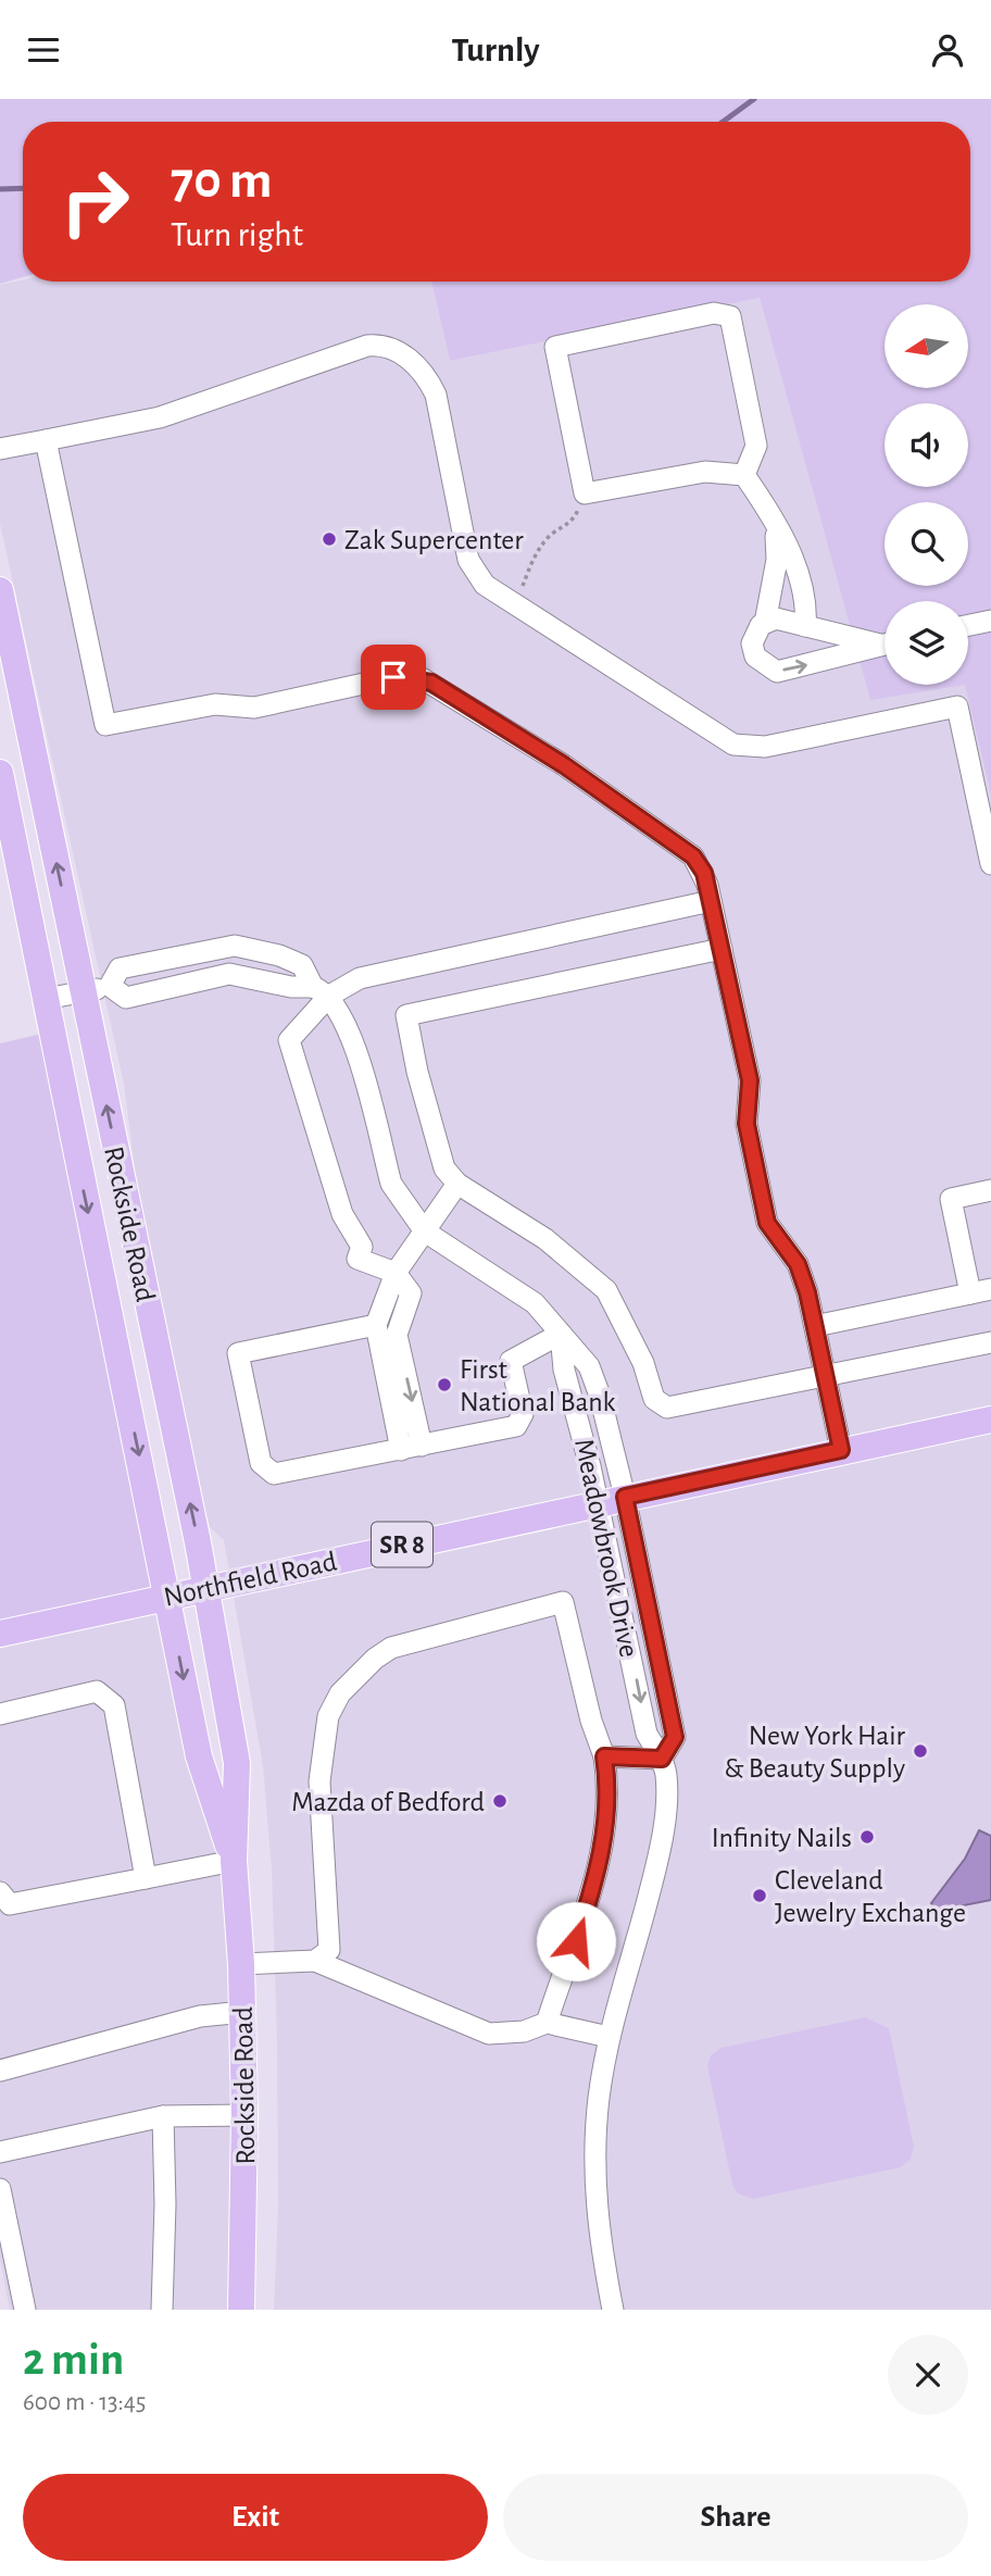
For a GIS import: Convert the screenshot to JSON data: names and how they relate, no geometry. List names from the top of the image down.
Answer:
{
  "streets": {
    "main road": ["Rockside Road", "SR 8", "Northfield Road"],
    "street": ["Meadowbrook Drive"]
  },
  "crossings": [
    ["Rockside Road", "Meadowbrook Drive"],
    ["Rockside Road", "Northfield Road"],
    ["Meadowbrook Drive", "Northfield Road"]
  ],
  "places": [
    "Zak Supercenter",
    "First National Bank",
    "New York Hair & Beauty Supply",
    "Mazda of Bedford",
    "Infinity Nails",
    "Cleveland Jewelry Exchange"
  ],
  "north": "left",
  "page": {
    "header": "Turnly",
    "turn": ["70 m", "Turn right"],
    "heading": ["2 min", "600 m · 13:45"],
    "buttons": ["Exit", "Share"]
  }
}
